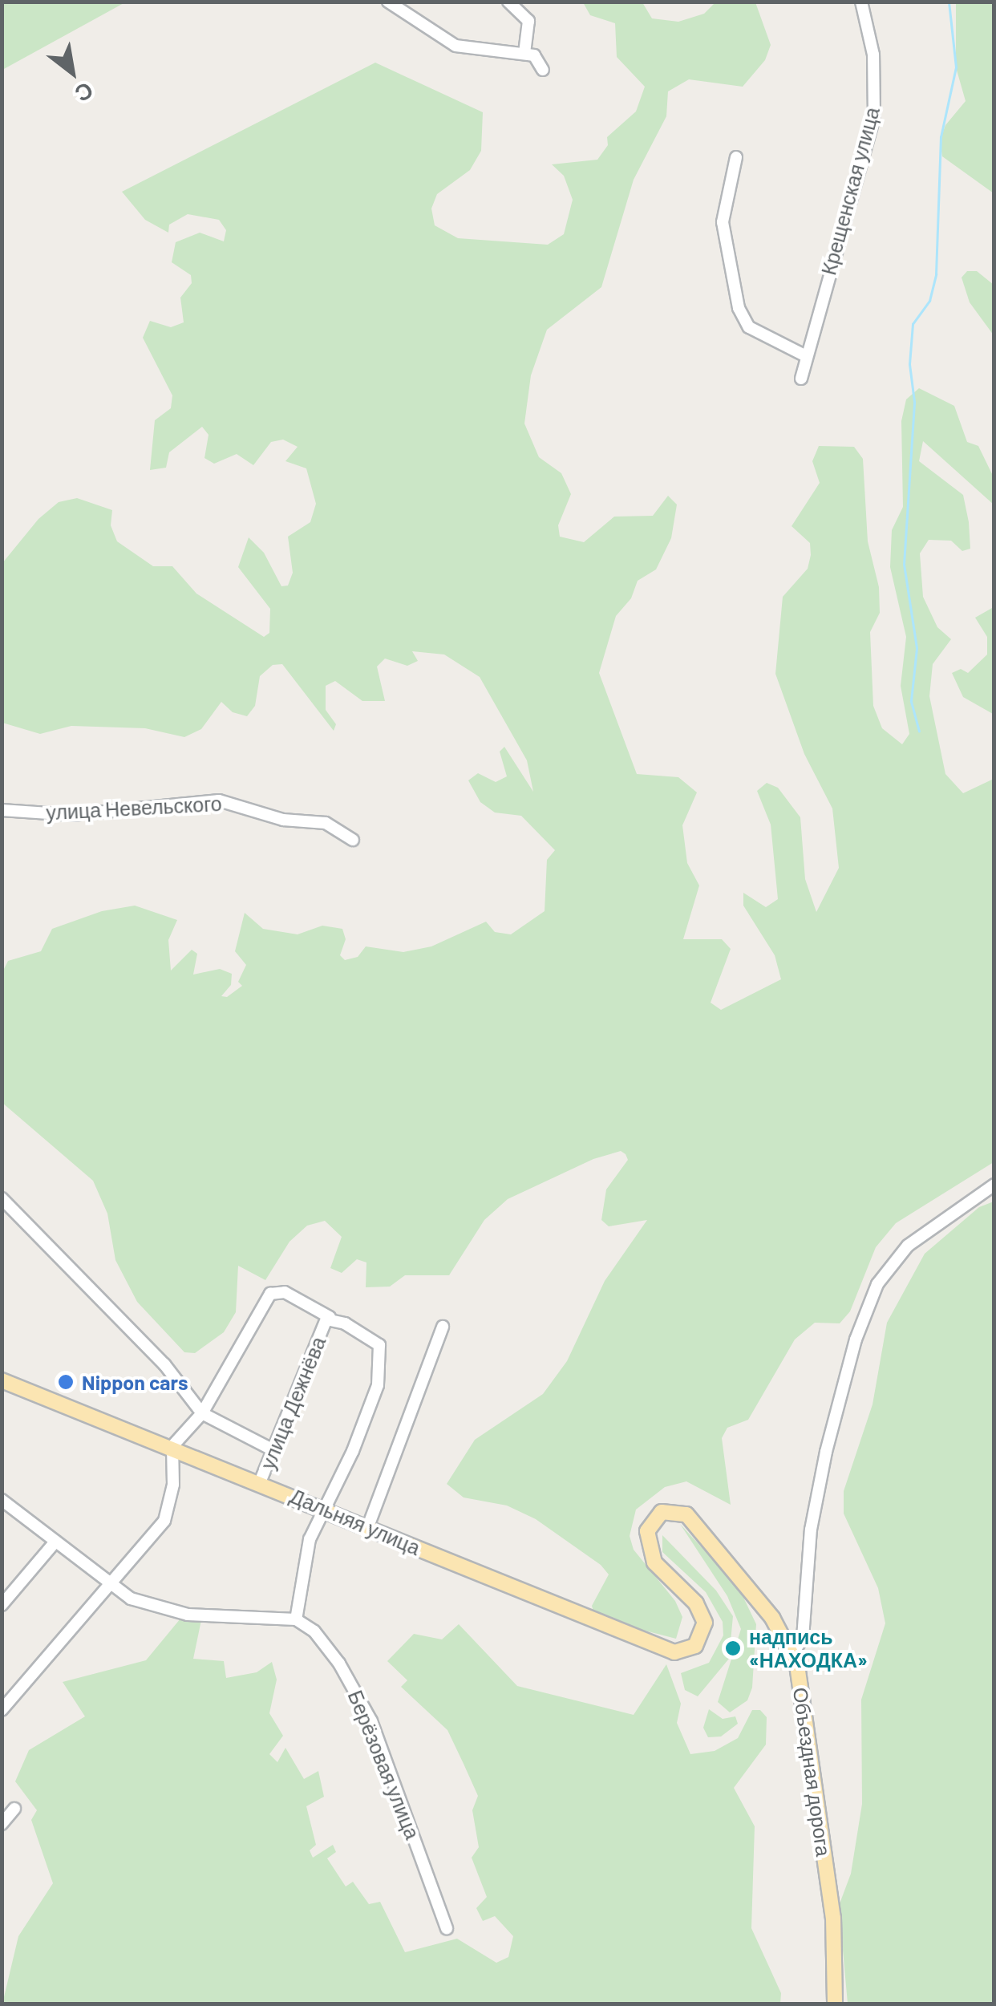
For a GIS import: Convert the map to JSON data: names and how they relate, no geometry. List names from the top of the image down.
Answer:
{
  "streets": {
    "main road": ["Дальняя улица", "Объездная дорога"],
    "street": [
      "Крещенская улица",
      "улица Невельского",
      "улица Дежнёва",
      "Берёзовая улица"
    ]
  },
  "crossings": [
    ["улица Дежнёва", "Дальняя улица"],
    ["Дальняя улица", "Объездная дорога"]
  ],
  "places": ["Nippon cars", "надпись «НАХОДКА»"],
  "north": "bottom right"
}
